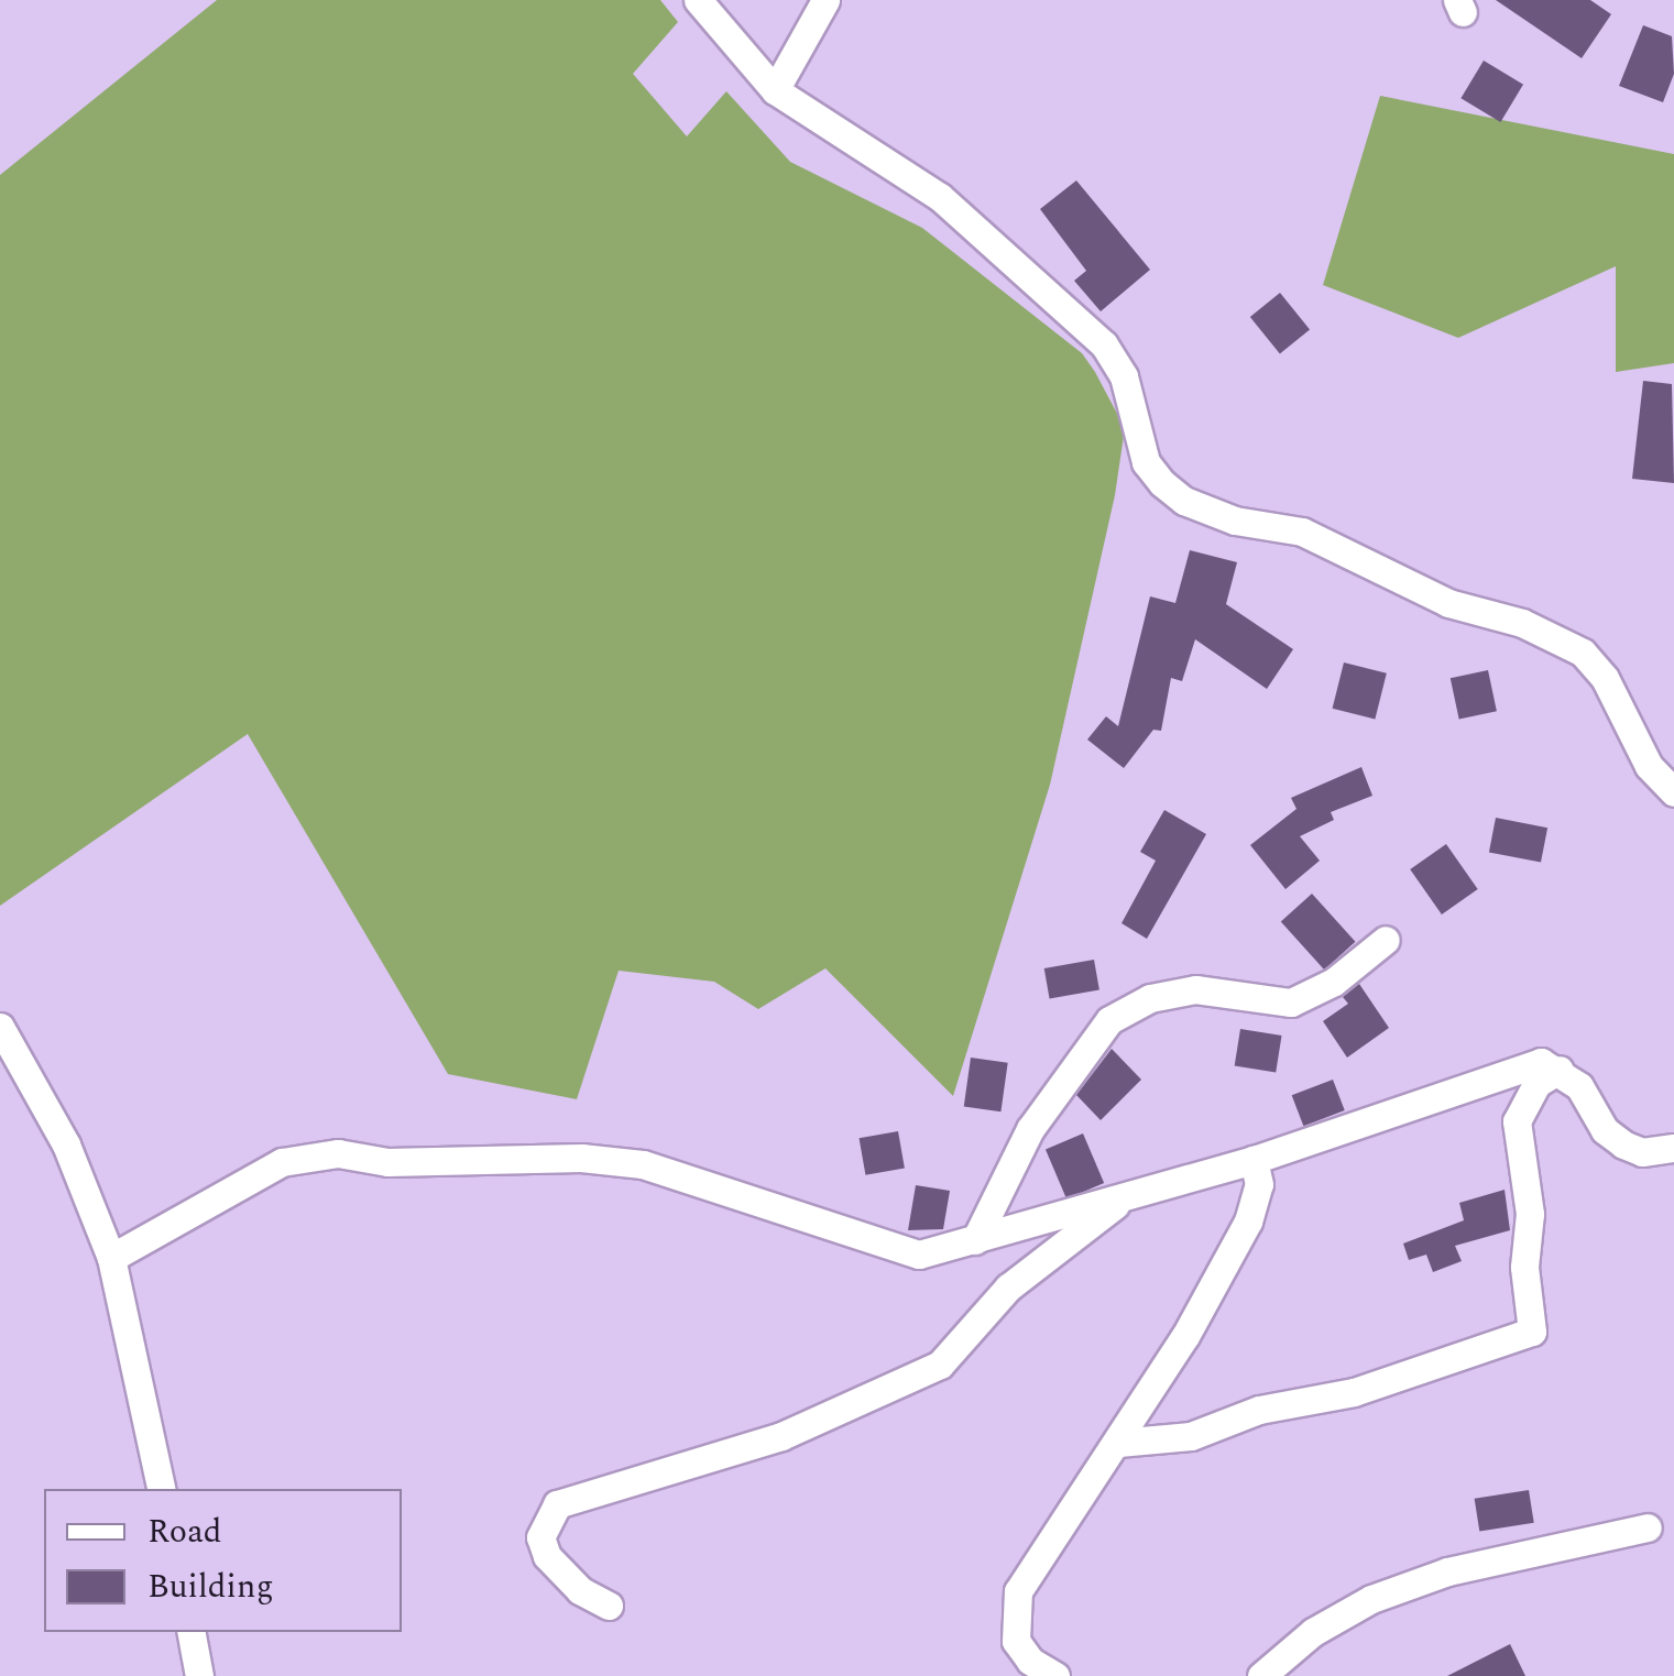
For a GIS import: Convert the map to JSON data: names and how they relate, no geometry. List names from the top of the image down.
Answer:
{
  "legend": ["Road", "Building"]
}
